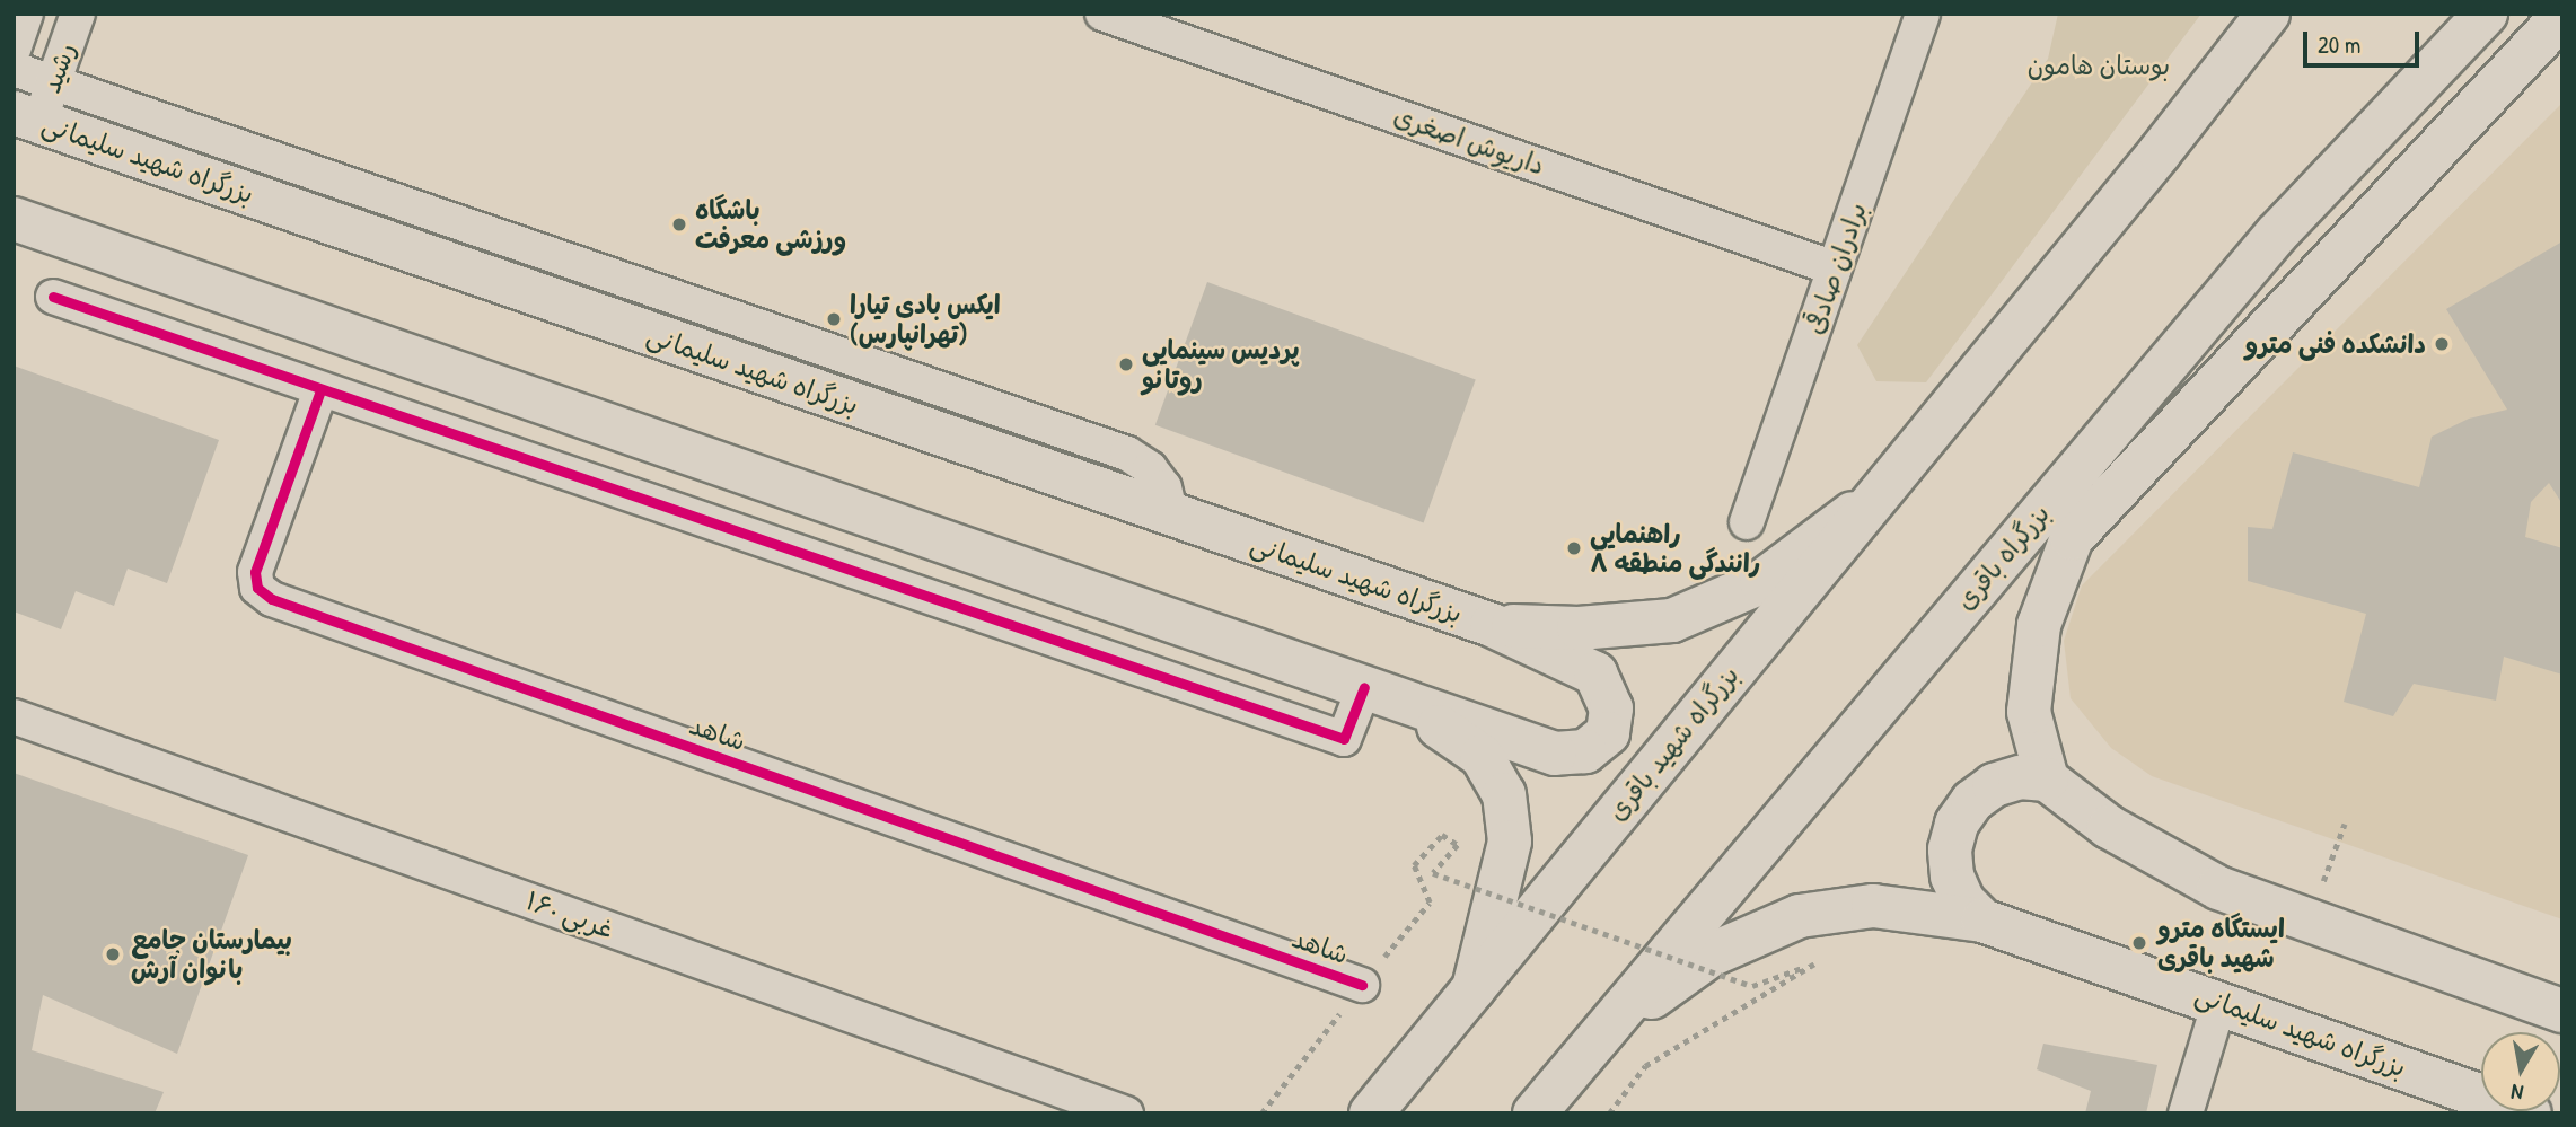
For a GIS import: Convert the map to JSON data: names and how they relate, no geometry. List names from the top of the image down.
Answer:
{
  "streets": {
    "main road": ["بزرگراه شهید سلیمانی", "بزرگراه باقری", "بزرگراه شهید باقری"],
    "street": [
      "رشید",
      "داریوش اصغری",
      "برادران صادقی",
      "شاهد",
      "۱۶۰ غربی"
    ]
  },
  "crossings": [
    ["رشید", "بزرگراه شهید سلیمانی"],
    ["داریوش اصغری", "برادران صادقی"],
    ["بزرگراه شهید سلیمانی", "بزرگراه باقری"]
  ],
  "parks": ["بوستان هامون"],
  "places": [
    "باشگاه ورزشی معرفت",
    "ایکس بادی تیارا (تهرانپارس)",
    "دانشکده فنی مترو",
    "پردیس سینمایی روتانو",
    "راهنمایی رانندگی منطقه ۸",
    "ایستگاه مترو شهید باقری",
    "بیمارستان جامع بانوان آرش"
  ],
  "scale_bar": "20 m",
  "north": "bottom"
}
